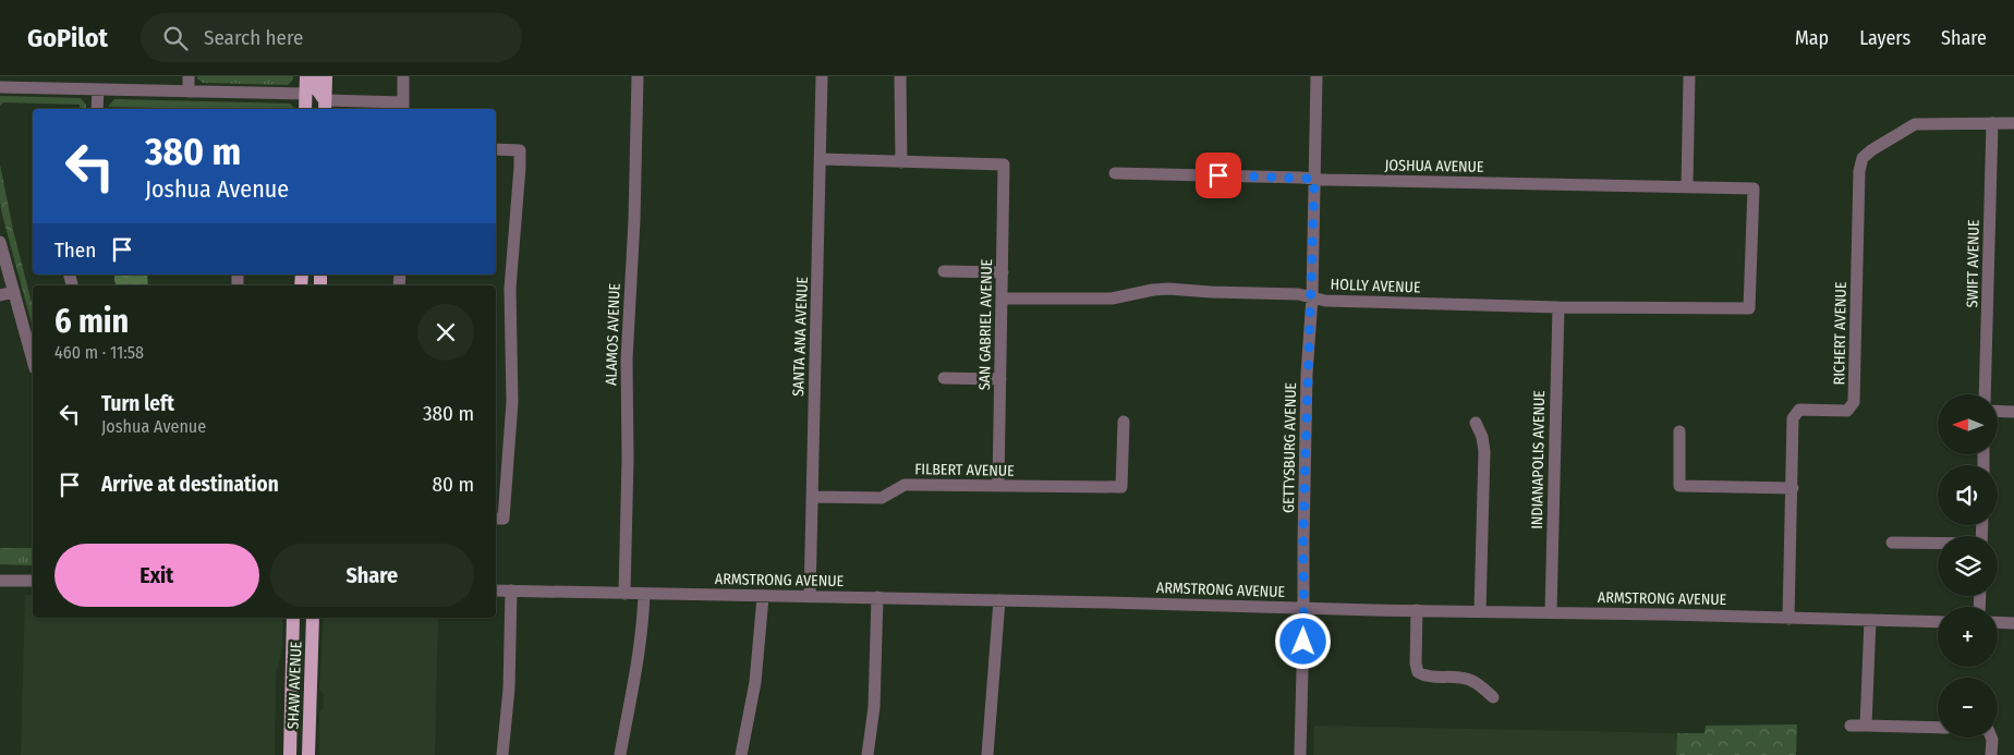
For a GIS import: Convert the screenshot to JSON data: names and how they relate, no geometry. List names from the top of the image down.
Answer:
{
  "streets": {
    "main road": ["SHAW AVENUE"],
    "street": [
      "JOSHUA AVENUE",
      "SWIFT AVENUE",
      "HOLLY AVENUE",
      "SAN GABRIEL AVENUE",
      "RICHERT AVENUE",
      "ALAMOS AVENUE",
      "SANTA ANA AVENUE",
      "GETTYSBURG AVENUE",
      "INDIANAPOLIS AVENUE",
      "FILBERT AVENUE",
      "ARMSTRONG AVENUE"
    ]
  },
  "crossings": [
    ["JOSHUA AVENUE", "HOLLY AVENUE"],
    ["JOSHUA AVENUE", "GETTYSBURG AVENUE"],
    ["SWIFT AVENUE", "RICHERT AVENUE"],
    ["HOLLY AVENUE", "SAN GABRIEL AVENUE"],
    ["HOLLY AVENUE", "GETTYSBURG AVENUE"],
    ["HOLLY AVENUE", "INDIANAPOLIS AVENUE"],
    ["SAN GABRIEL AVENUE", "FILBERT AVENUE"],
    ["RICHERT AVENUE", "ARMSTRONG AVENUE"],
    ["ALAMOS AVENUE", "ARMSTRONG AVENUE"],
    ["SANTA ANA AVENUE", "FILBERT AVENUE"],
    ["SANTA ANA AVENUE", "ARMSTRONG AVENUE"],
    ["GETTYSBURG AVENUE", "ARMSTRONG AVENUE"],
    ["INDIANAPOLIS AVENUE", "ARMSTRONG AVENUE"]
  ],
  "north": "left",
  "page": {
    "header": "GoPilot",
    "search": "Search here",
    "nav": ["Map", "Layers", "Share"],
    "turn": ["380 m", "Joshua Avenue"],
    "then": "Then",
    "heading": ["6 min", "460 m · 11:58"],
    "list": [
      {
        "name": "Turn left",
        "note": "Joshua Avenue",
        "value": "380 m"
      },
      {
        "name": "Arrive at destination",
        "value": "80 m"
      }
    ],
    "map_buttons": ["+", "−"],
    "buttons": ["Exit", "Share"]
  }
}
